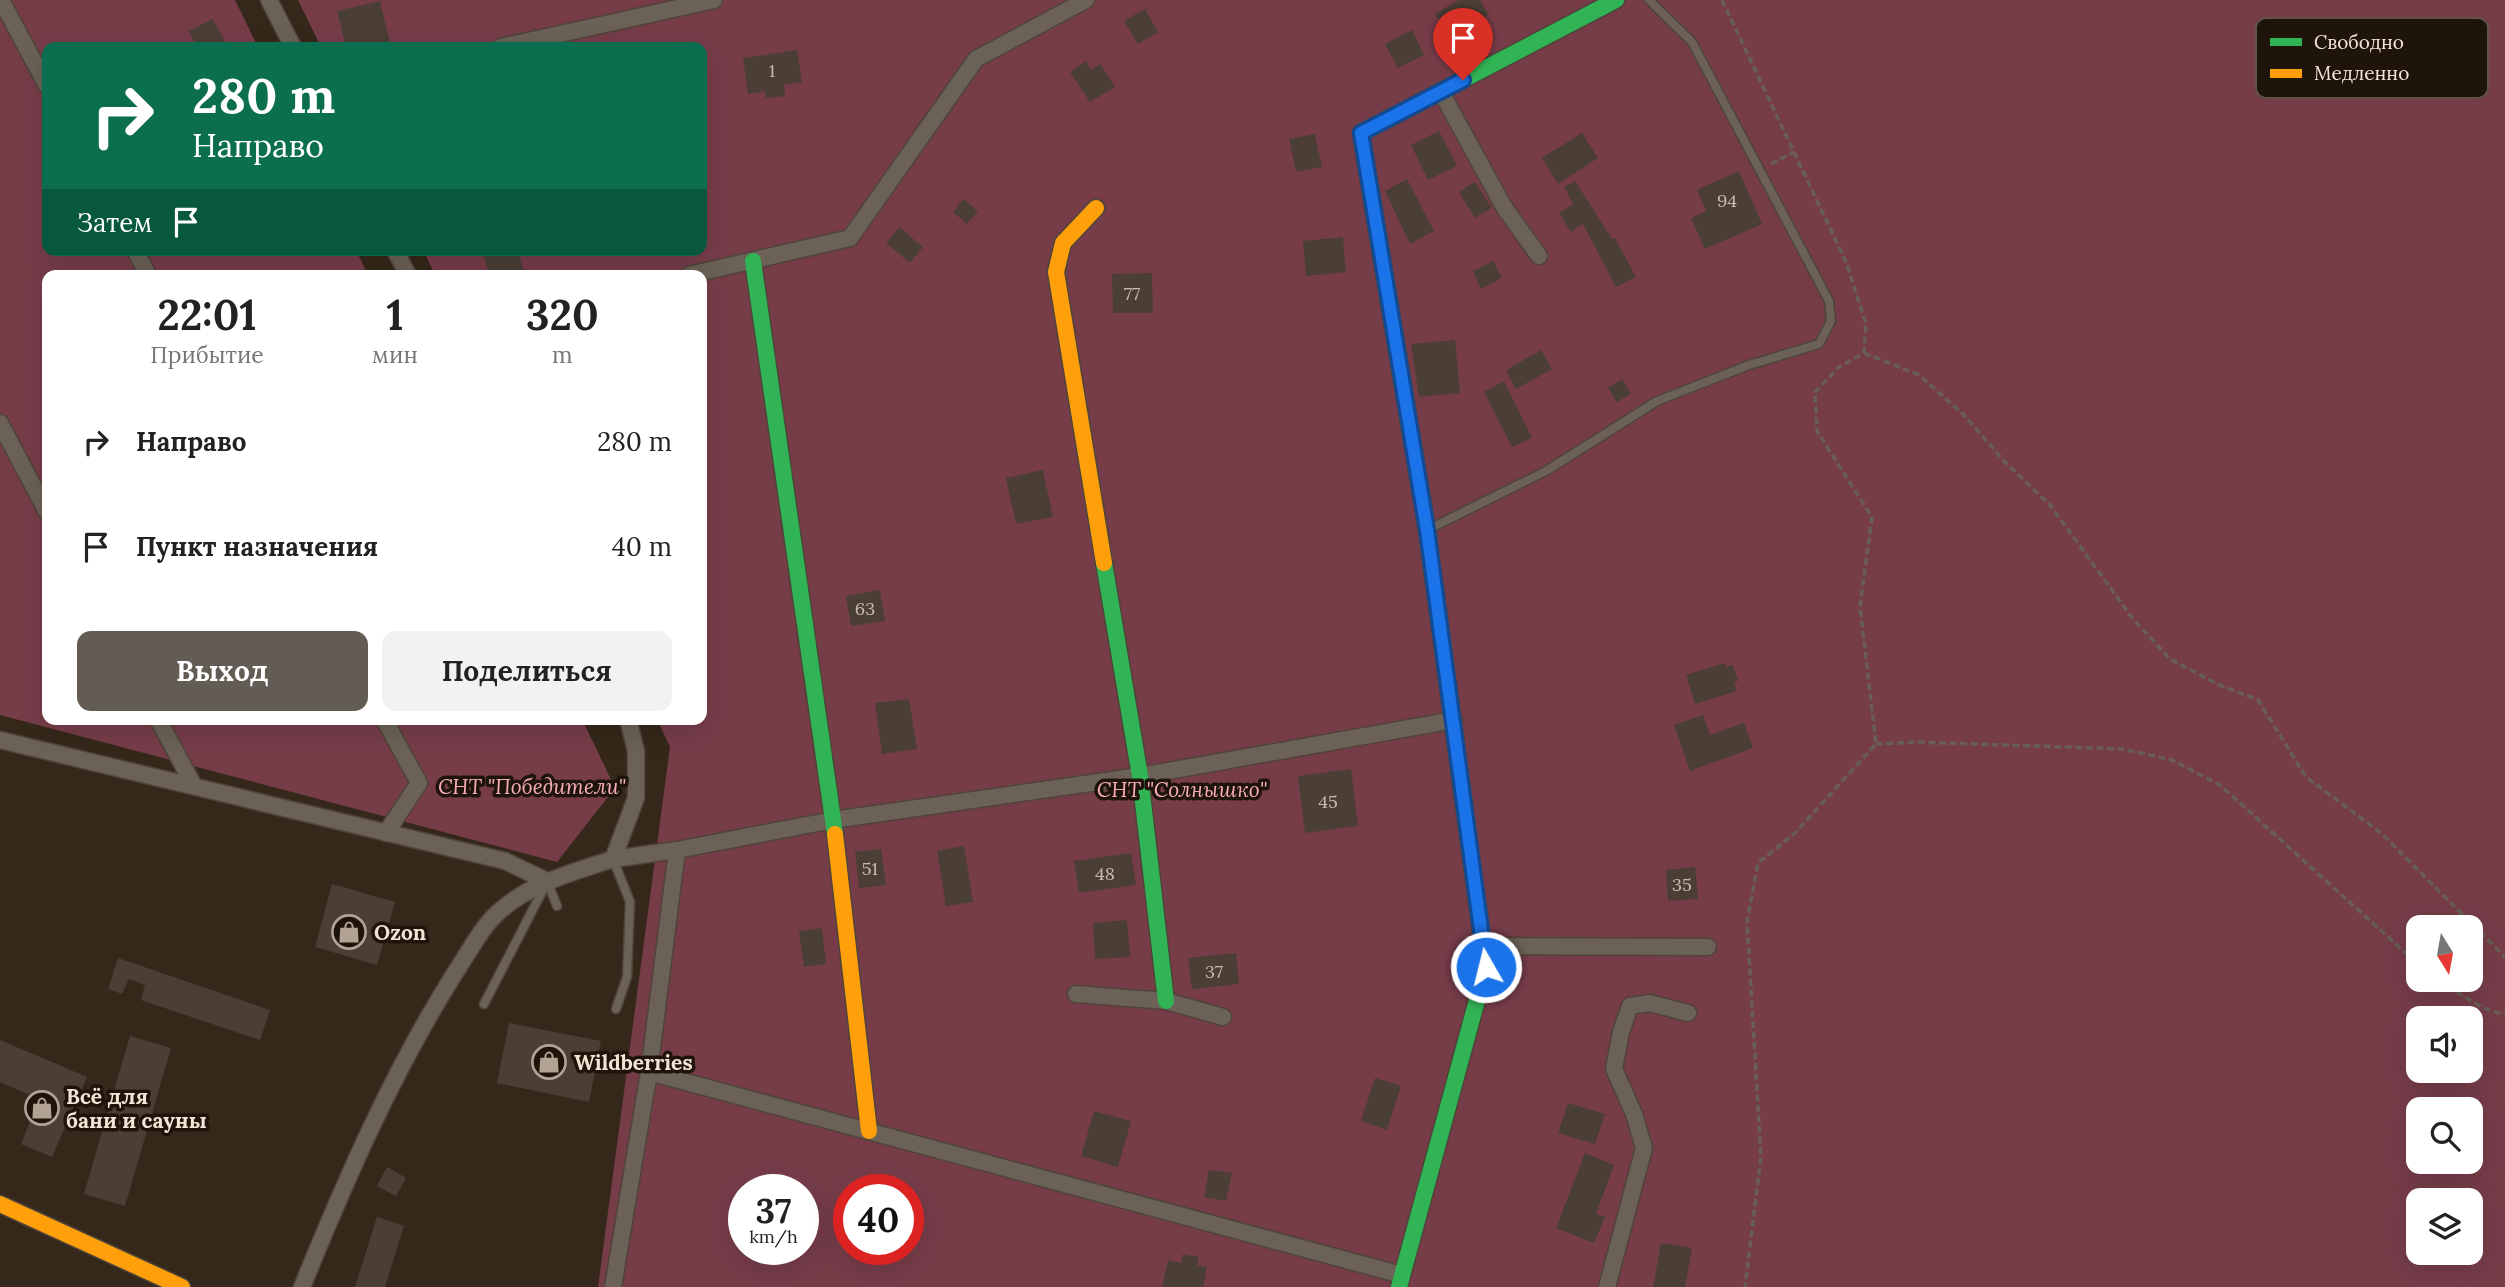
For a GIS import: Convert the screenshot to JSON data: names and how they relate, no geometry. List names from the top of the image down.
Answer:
{
  "parks": ["СНТ \"Победители\"", "СНТ \"Солнышко\""],
  "places": {
    "shop": ["Ozon", "Wildberries", "Всё для бани и сауны"]
  },
  "house_numbers": [
    "1",
    "94",
    "77",
    "63",
    "45",
    "51",
    "48",
    "35",
    "37"
  ],
  "legend": ["Свободно", "Медленно"],
  "north": "bottom",
  "page": {
    "turn": ["280 m", "Направо"],
    "then": "Затем",
    "eta": [
      "22:01",
      "Прибытие",
      "1",
      "мин",
      "320",
      "m"
    ],
    "list": [
      {
        "name": "Направо",
        "value": "280 m"
      },
      {
        "name": "Пункт назначения",
        "value": "40 m"
      }
    ],
    "buttons": ["Выход", "Поделиться"],
    "speed": "37 km/h",
    "limit": "40"
  }
}
